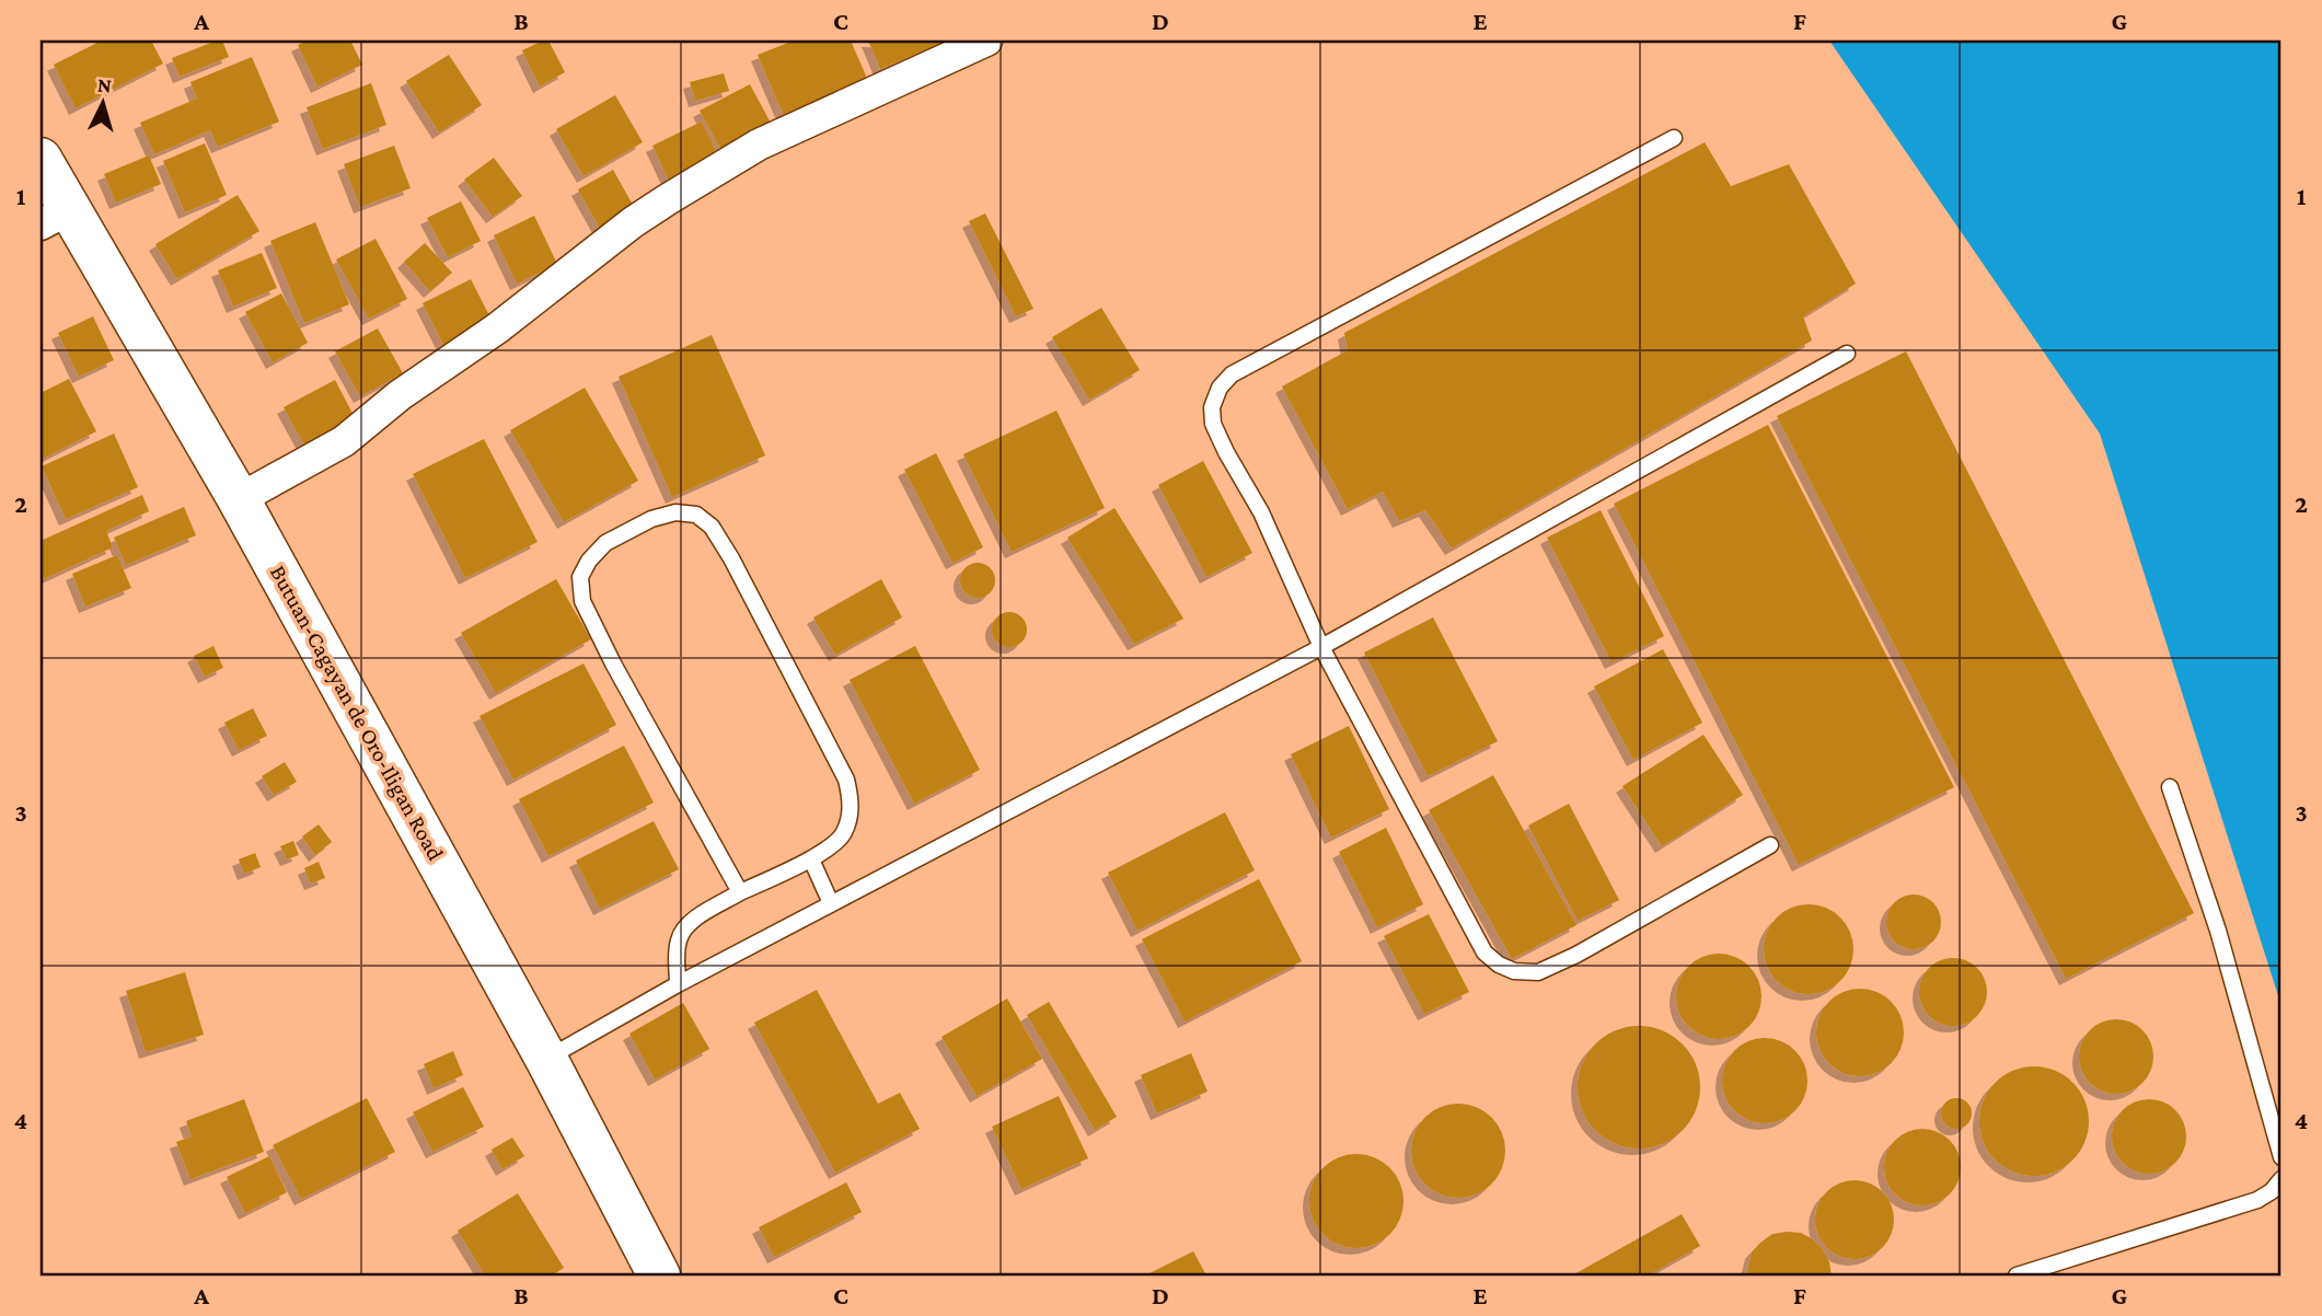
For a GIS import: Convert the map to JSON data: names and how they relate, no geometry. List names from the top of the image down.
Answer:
{
  "streets": {
    "highway": ["Butuan-Cagayan de Oro-Iligan Road"]
  },
  "north": "top",
  "grid": {
    "columns": [
      "A",
      "B",
      "C",
      "D",
      "E",
      "F",
      "G"
    ],
    "rows": [
      "1",
      "2",
      "3",
      "4"
    ]
  }
}
